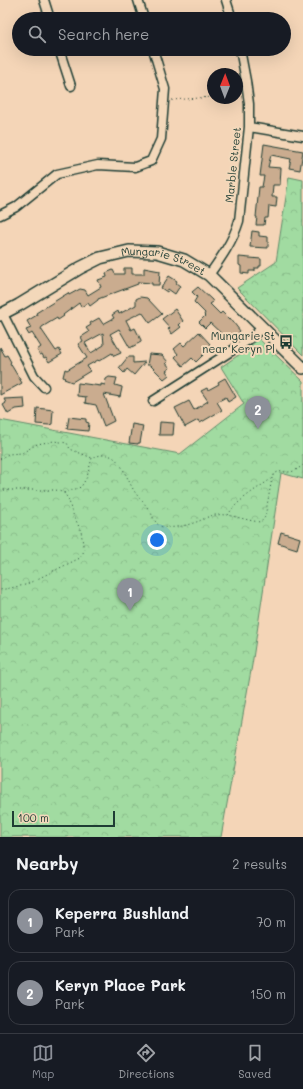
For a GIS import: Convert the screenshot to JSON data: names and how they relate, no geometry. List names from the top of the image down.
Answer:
{
  "streets": {
    "street": ["Marble Street", "Mungarie Street"]
  },
  "crossings": [
    ["Marble Street", "Mungarie Street"]
  ],
  "places": {
    "bus stop": ["Mungarie St near Keryn Pl"]
  },
  "scale_bar": "100 m",
  "north": "top",
  "page": {
    "search": "Search here",
    "pins": ["2", "1"],
    "scale": "100 m",
    "heading": ["Nearby", "2 results"],
    "list": [
      {
        "mark": "1",
        "name": "Keperra Bushland",
        "note": "Park",
        "value": "70 m"
      },
      {
        "mark": "2",
        "name": "Keryn Place Park",
        "note": "Park",
        "value": "150 m"
      }
    ],
    "nav": ["Map", "Directions", "Saved"]
  }
}
